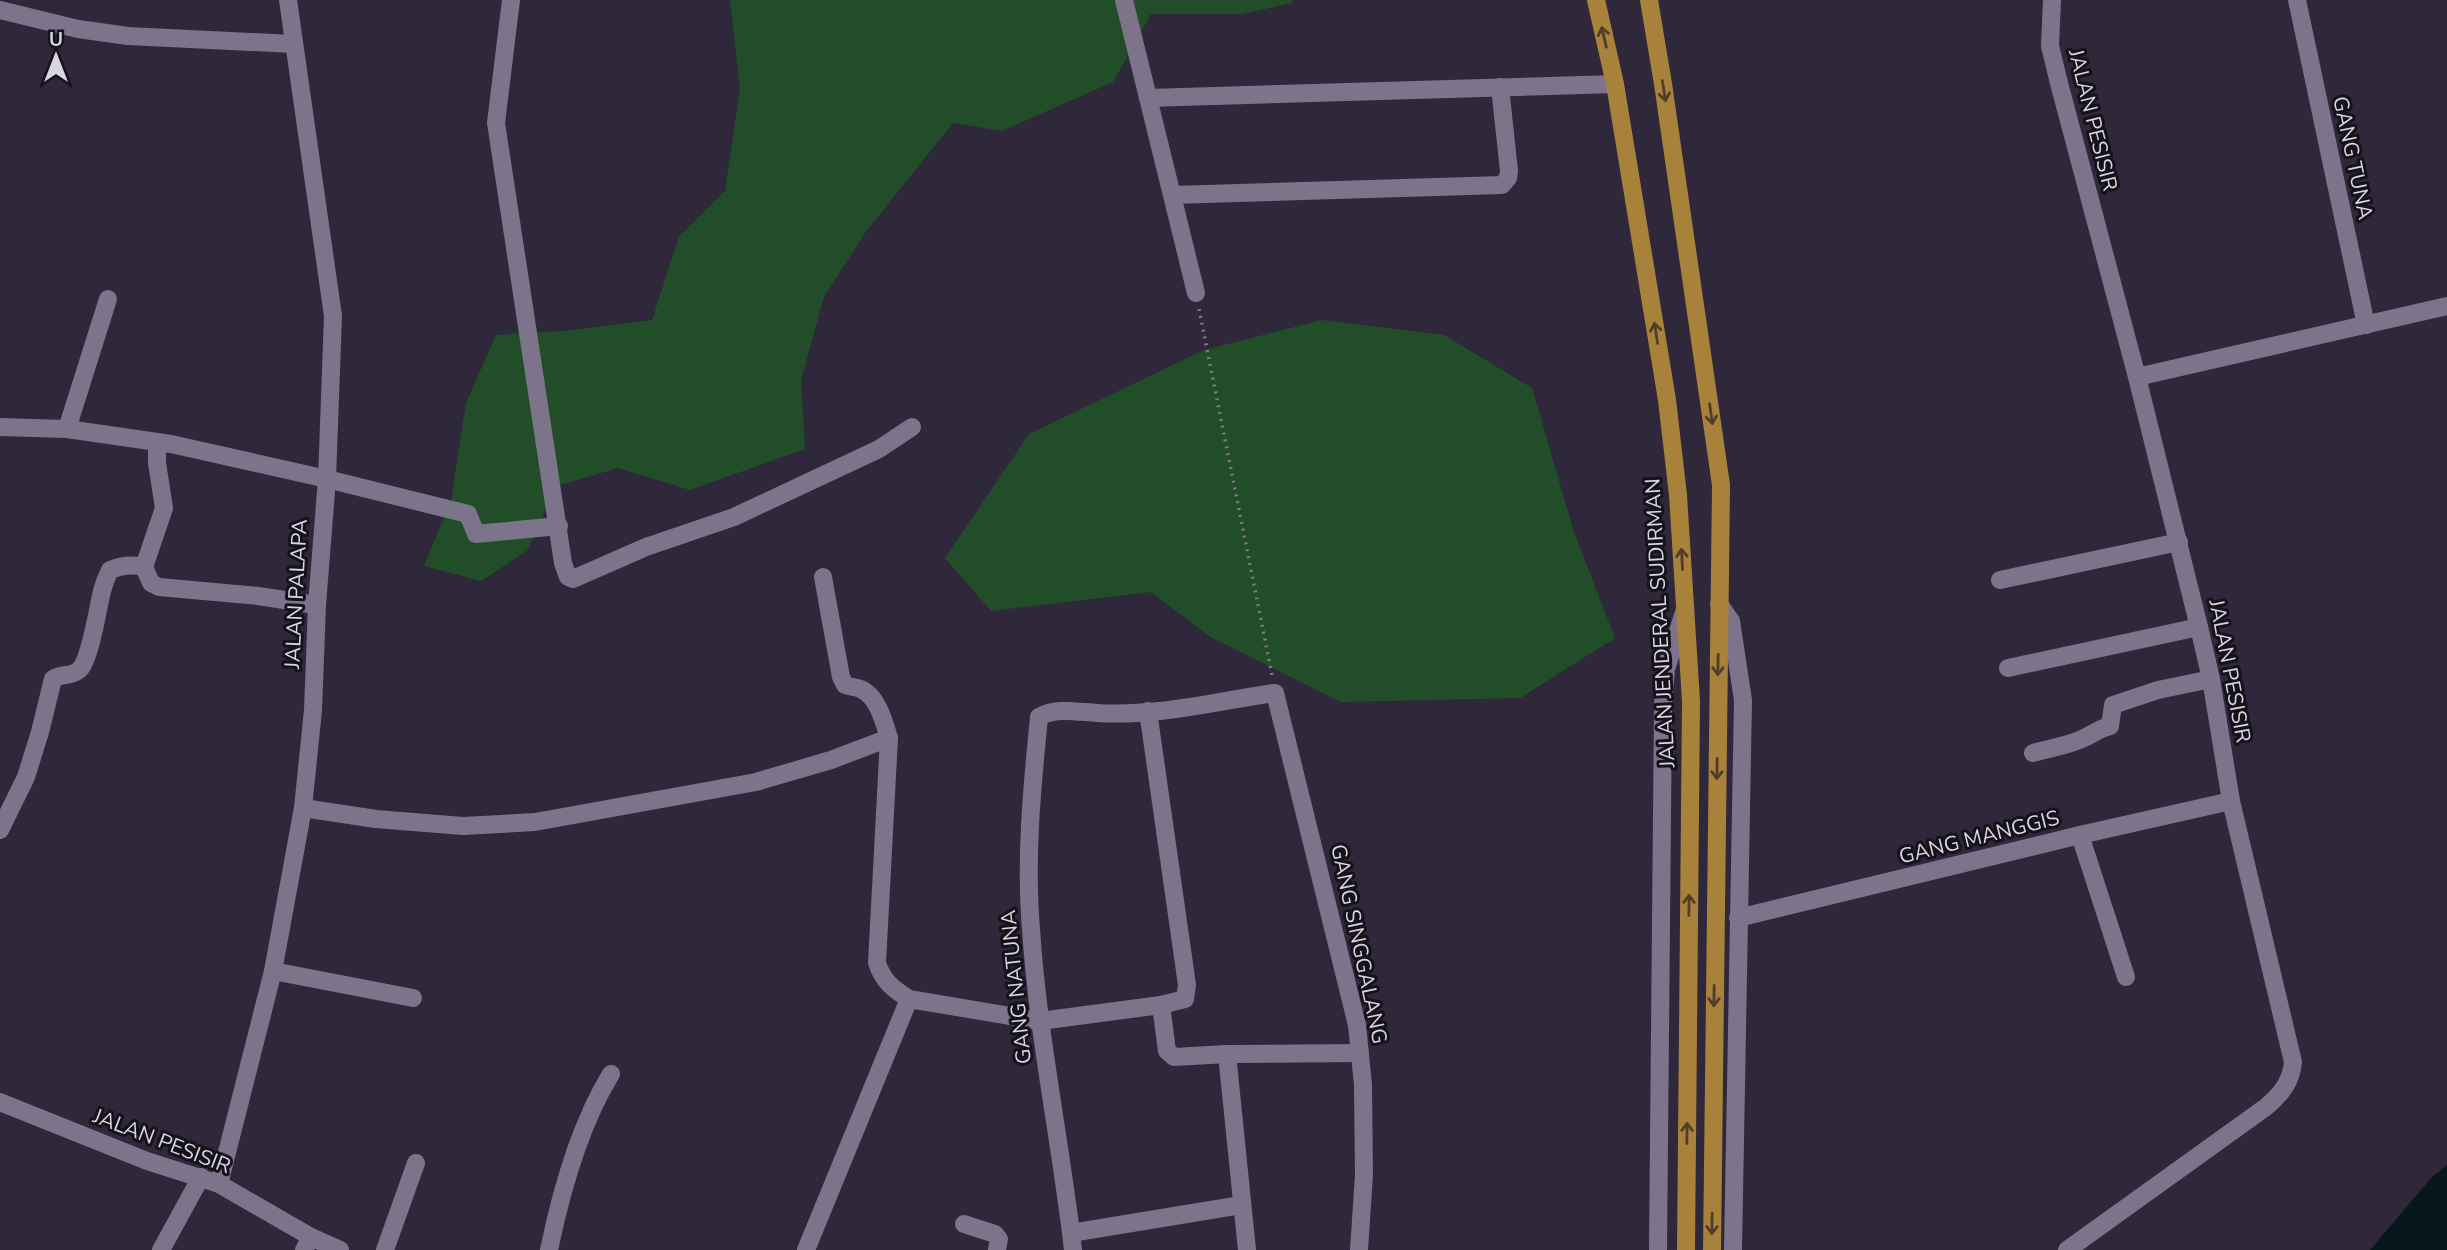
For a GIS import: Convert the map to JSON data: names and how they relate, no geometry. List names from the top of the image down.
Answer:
{
  "streets": {
    "main road": ["JALAN JENDERAL SUDIRMAN"],
    "street": [
      "JALAN PESISIR",
      "GANG TUNA",
      "JALAN PALAPA",
      "GANG MANGGIS",
      "GANG SINGGALANG",
      "GANG NATUNA"
    ]
  },
  "crossings": [
    ["JALAN PESISIR", "JALAN PALAPA"],
    ["JALAN PESISIR", "GANG MANGGIS"]
  ],
  "north": "top"
}
